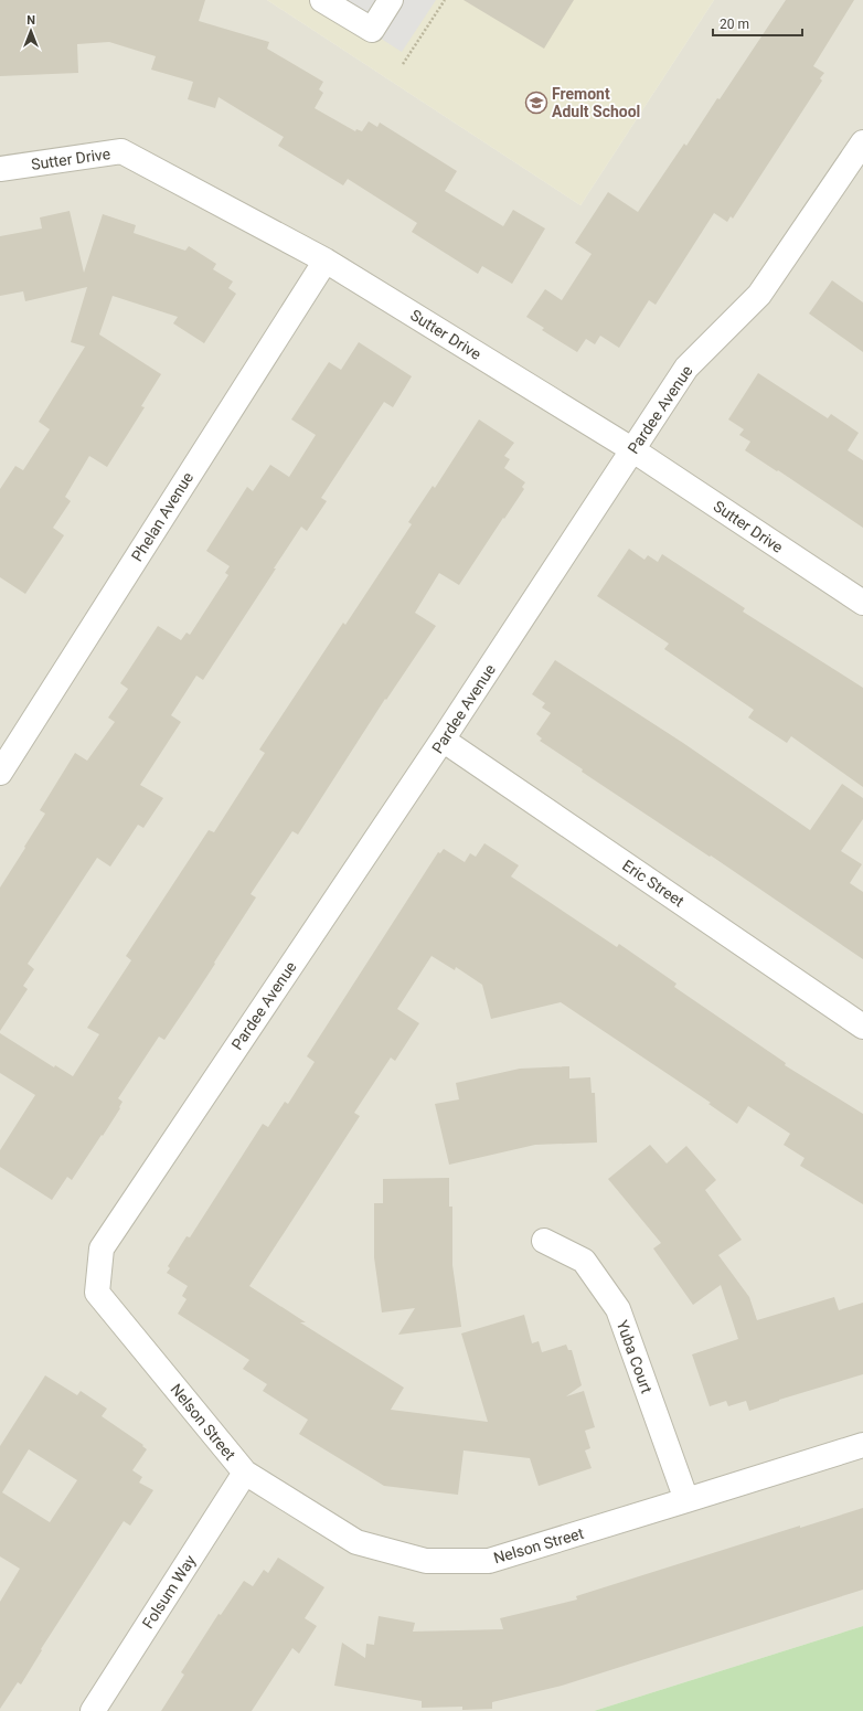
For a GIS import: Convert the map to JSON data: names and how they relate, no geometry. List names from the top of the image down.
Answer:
{
  "streets": {
    "street": [
      "Sutter Drive",
      "Pardee Avenue",
      "Phelan Avenue",
      "Eric Street",
      "Yuba Court",
      "Nelson Street",
      "Folsum Way"
    ]
  },
  "crossings": [
    ["Sutter Drive", "Pardee Avenue"],
    ["Sutter Drive", "Phelan Avenue"],
    ["Pardee Avenue", "Eric Street"],
    ["Pardee Avenue", "Nelson Street"],
    ["Yuba Court", "Nelson Street"],
    ["Nelson Street", "Folsum Way"]
  ],
  "places": {
    "school or university": ["Fremont Adult School"]
  },
  "scale_bar": "20 m",
  "north": "top"
}
